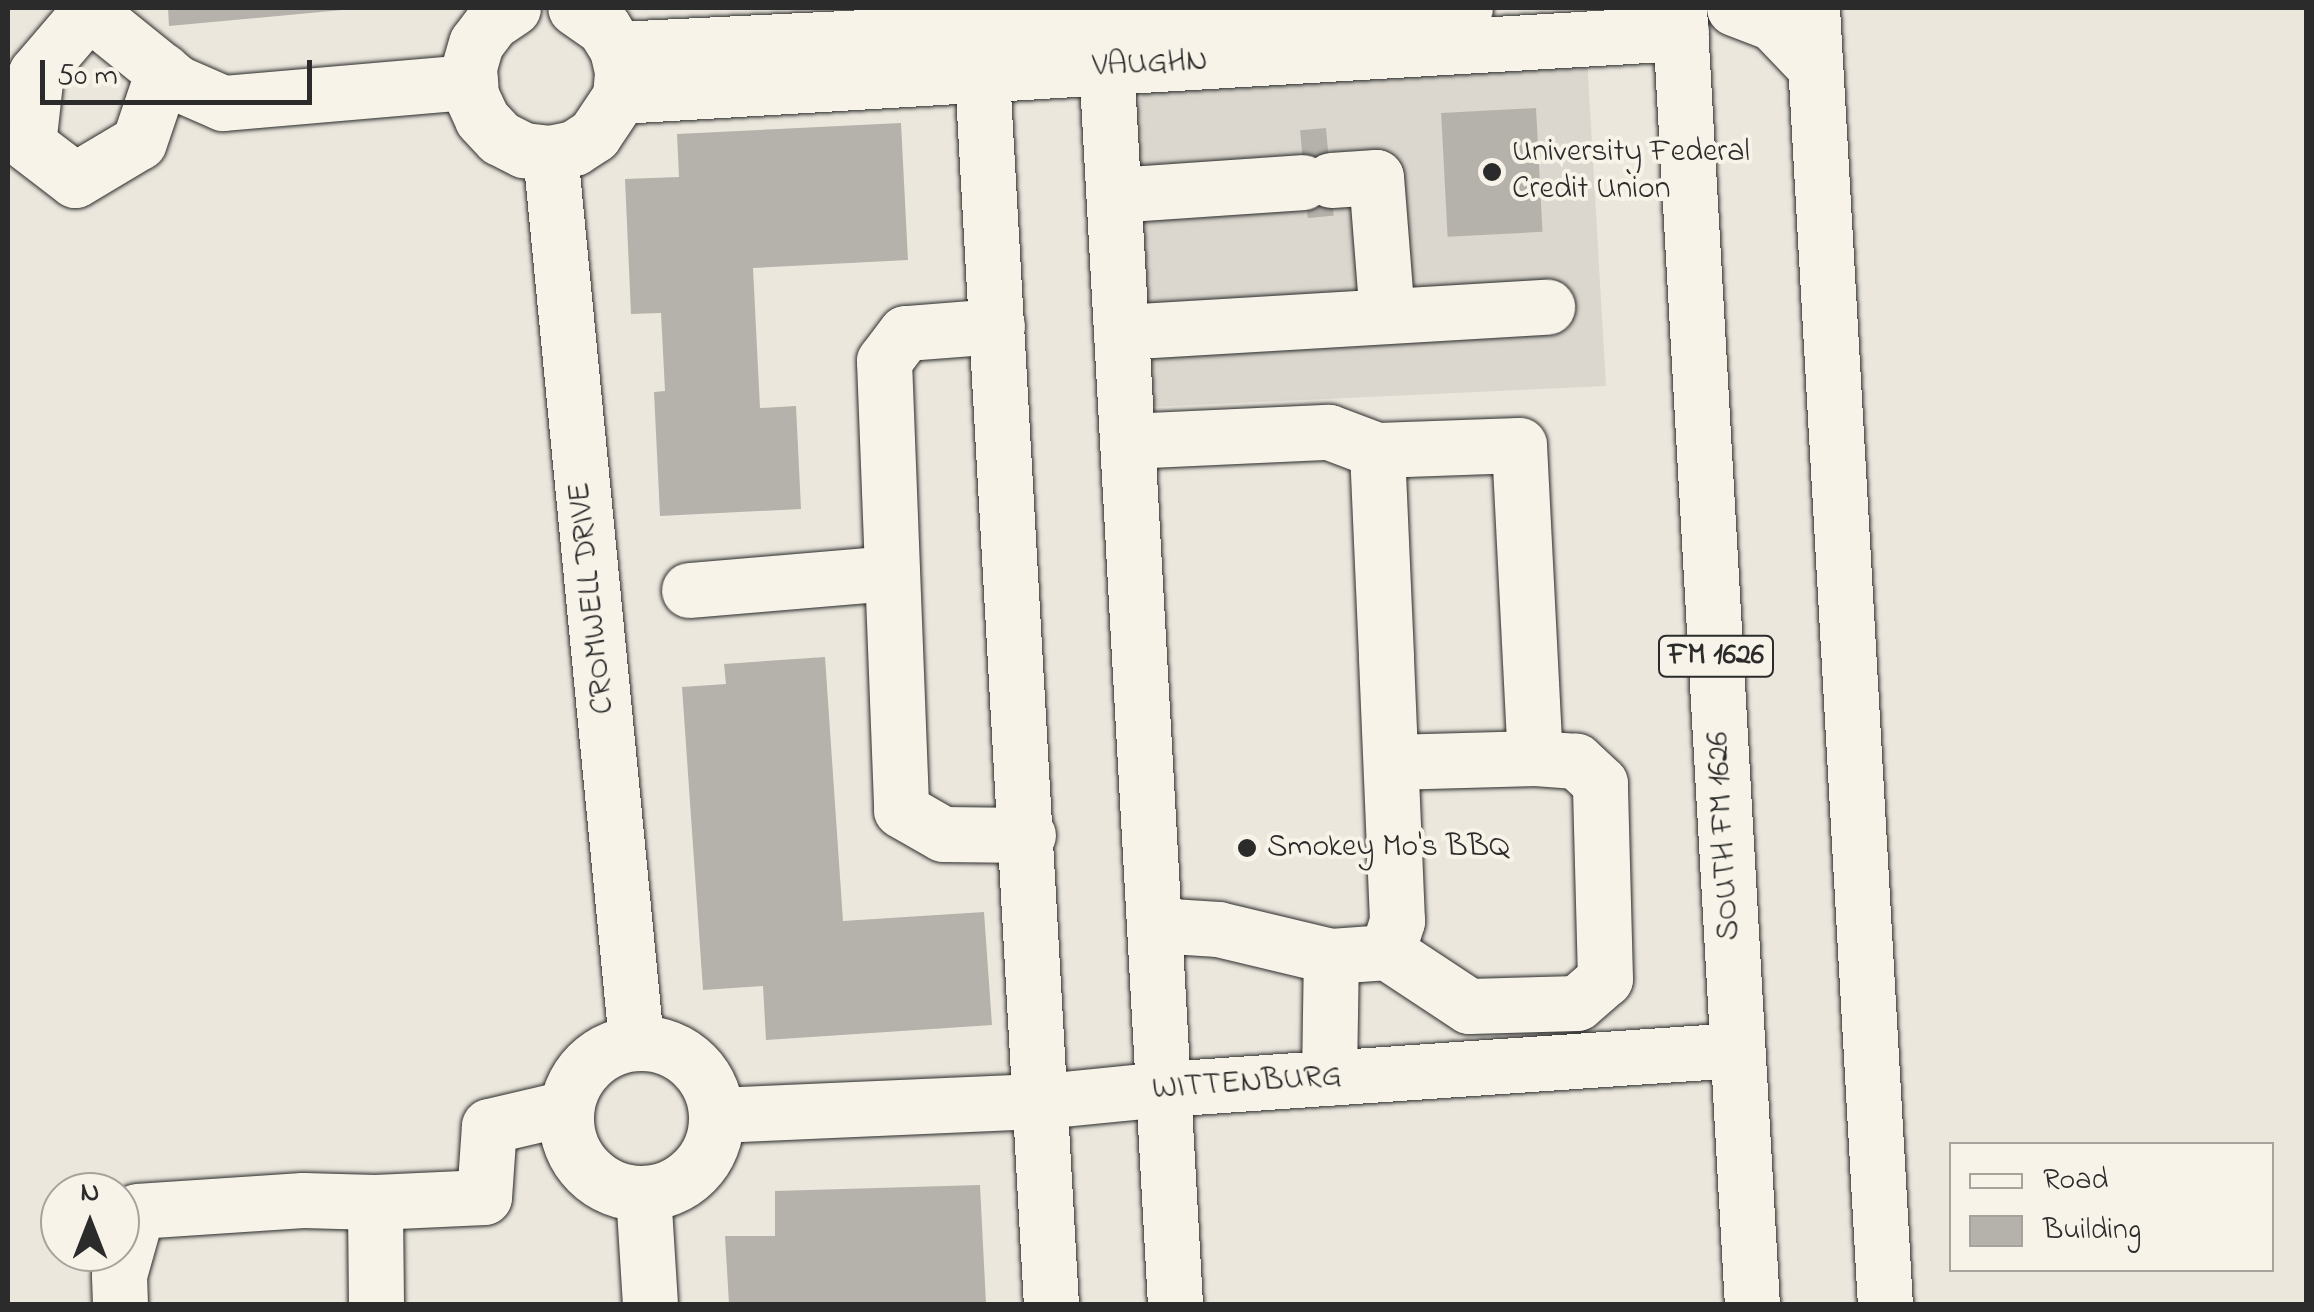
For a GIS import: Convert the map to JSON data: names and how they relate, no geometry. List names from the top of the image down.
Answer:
{
  "streets": {
    "street": [
      "VAUGHN",
      "CROMWELL DRIVE",
      "FM 1626",
      "SOUTH FM 1626",
      "WITTENBURG"
    ]
  },
  "crossings": [
    ["VAUGHN", "SOUTH FM 1626"],
    ["CROMWELL DRIVE", "WITTENBURG"],
    ["SOUTH FM 1626", "WITTENBURG"]
  ],
  "places": ["University Federal Credit Union", "Smokey Mo's BBQ"],
  "legend": ["Road", "Building"],
  "scale_bar": "50 m",
  "north": "top"
}
